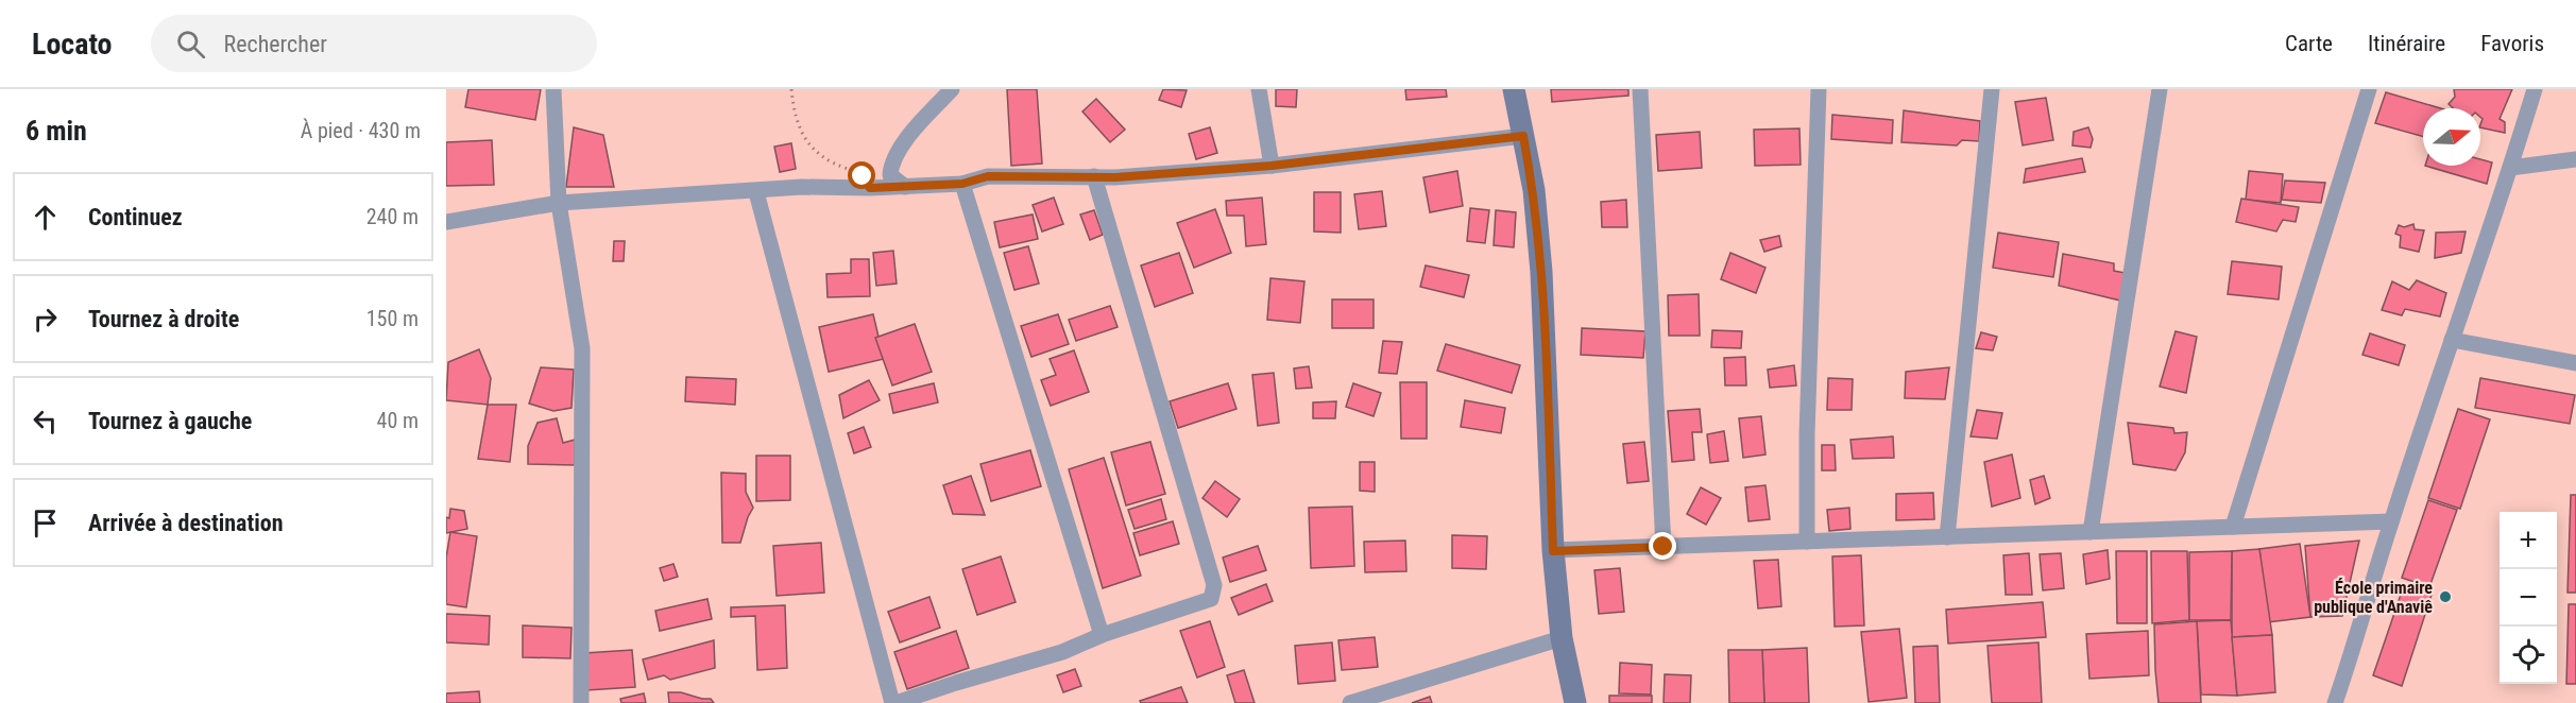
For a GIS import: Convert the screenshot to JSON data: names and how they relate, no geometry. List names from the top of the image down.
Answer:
{
  "places": ["École primaire publique d'Anaviê"],
  "north": "right",
  "page": {
    "header": "Locato",
    "search": "Rechercher",
    "nav": ["Carte", "Itinéraire", "Favoris"],
    "heading": ["6 min", "À pied · 430 m"],
    "list": [
      ["Continuez", "240 m"],
      ["Tournez à droite", "150 m"],
      ["Tournez à gauche", "40 m"],
      "Arrivée à destination"
    ],
    "map_buttons": ["+", "−"]
  }
}
